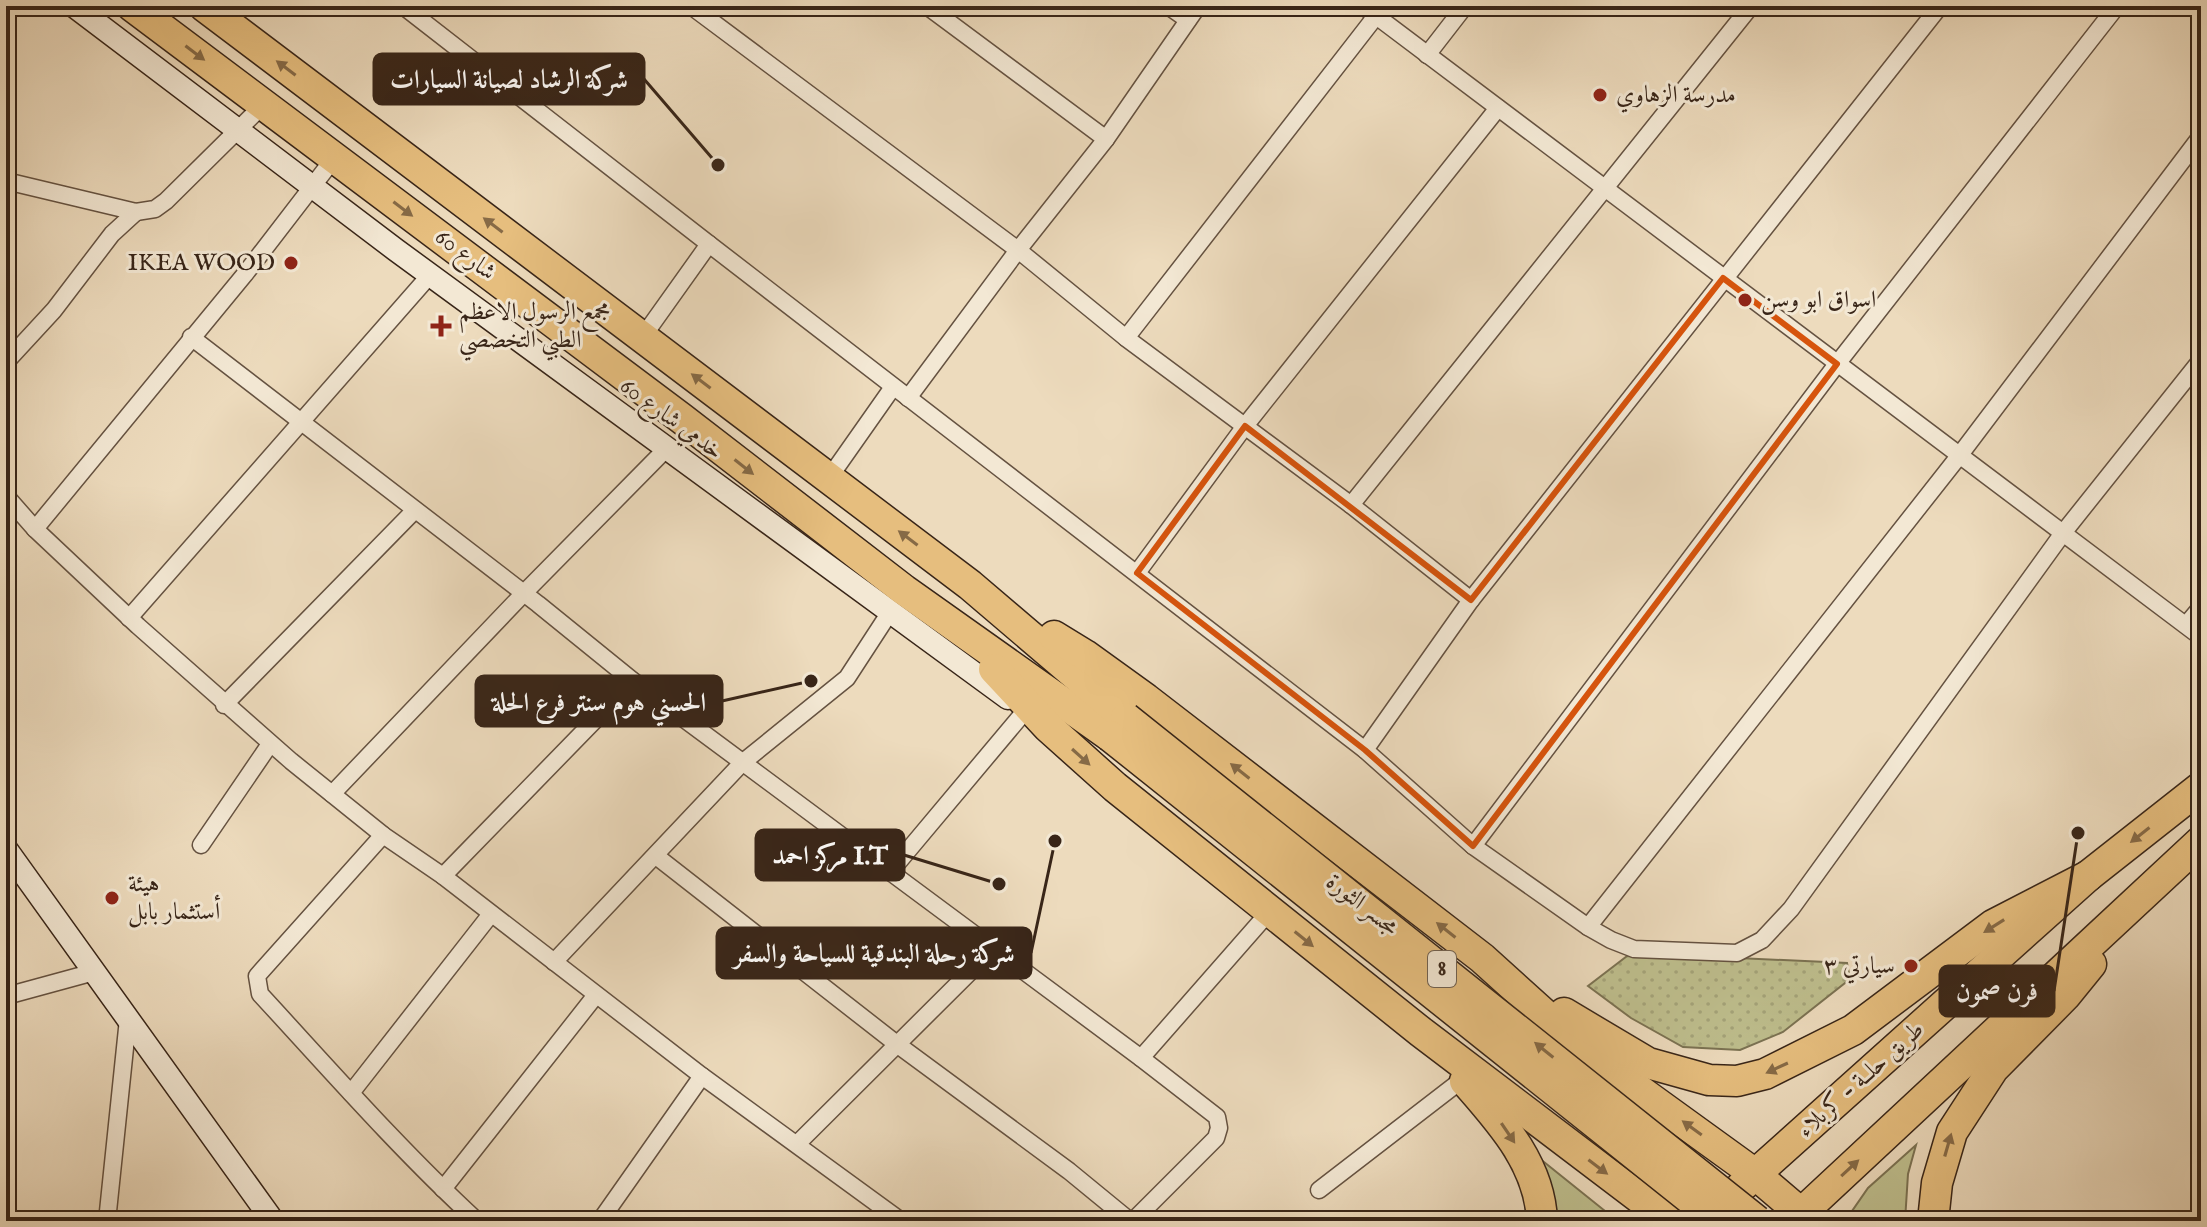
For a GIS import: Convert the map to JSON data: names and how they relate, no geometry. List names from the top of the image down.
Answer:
{
  "streets": {
    "highway": [
      "شارع 60",
      "مجسر الثورة",
      "8",
      "طريق حلــة - كربلاء"
    ],
    "main road": ["خدمي شارع 60"]
  },
  "crossings": [
    ["شارع 60", "مجسر الثورة"]
  ],
  "places": {
    "other": [
      "مدرسة الزهاوي",
      "شركة الرشاد لصيانة السيارات",
      "IKEA WOOD",
      "اسواق ابو وسن",
      "الحسني هوم سنتر فرع الحلة",
      "فرن صمون",
      "شركة رحلة البندقية للسياحة والسفر",
      "مركز احمد I.T",
      "هيئة أستثمار بابل",
      "سيارتي ٣"
    ],
    "health": ["مجمع الرسول الاعظم الطبي التخصصي"]
  }
}
